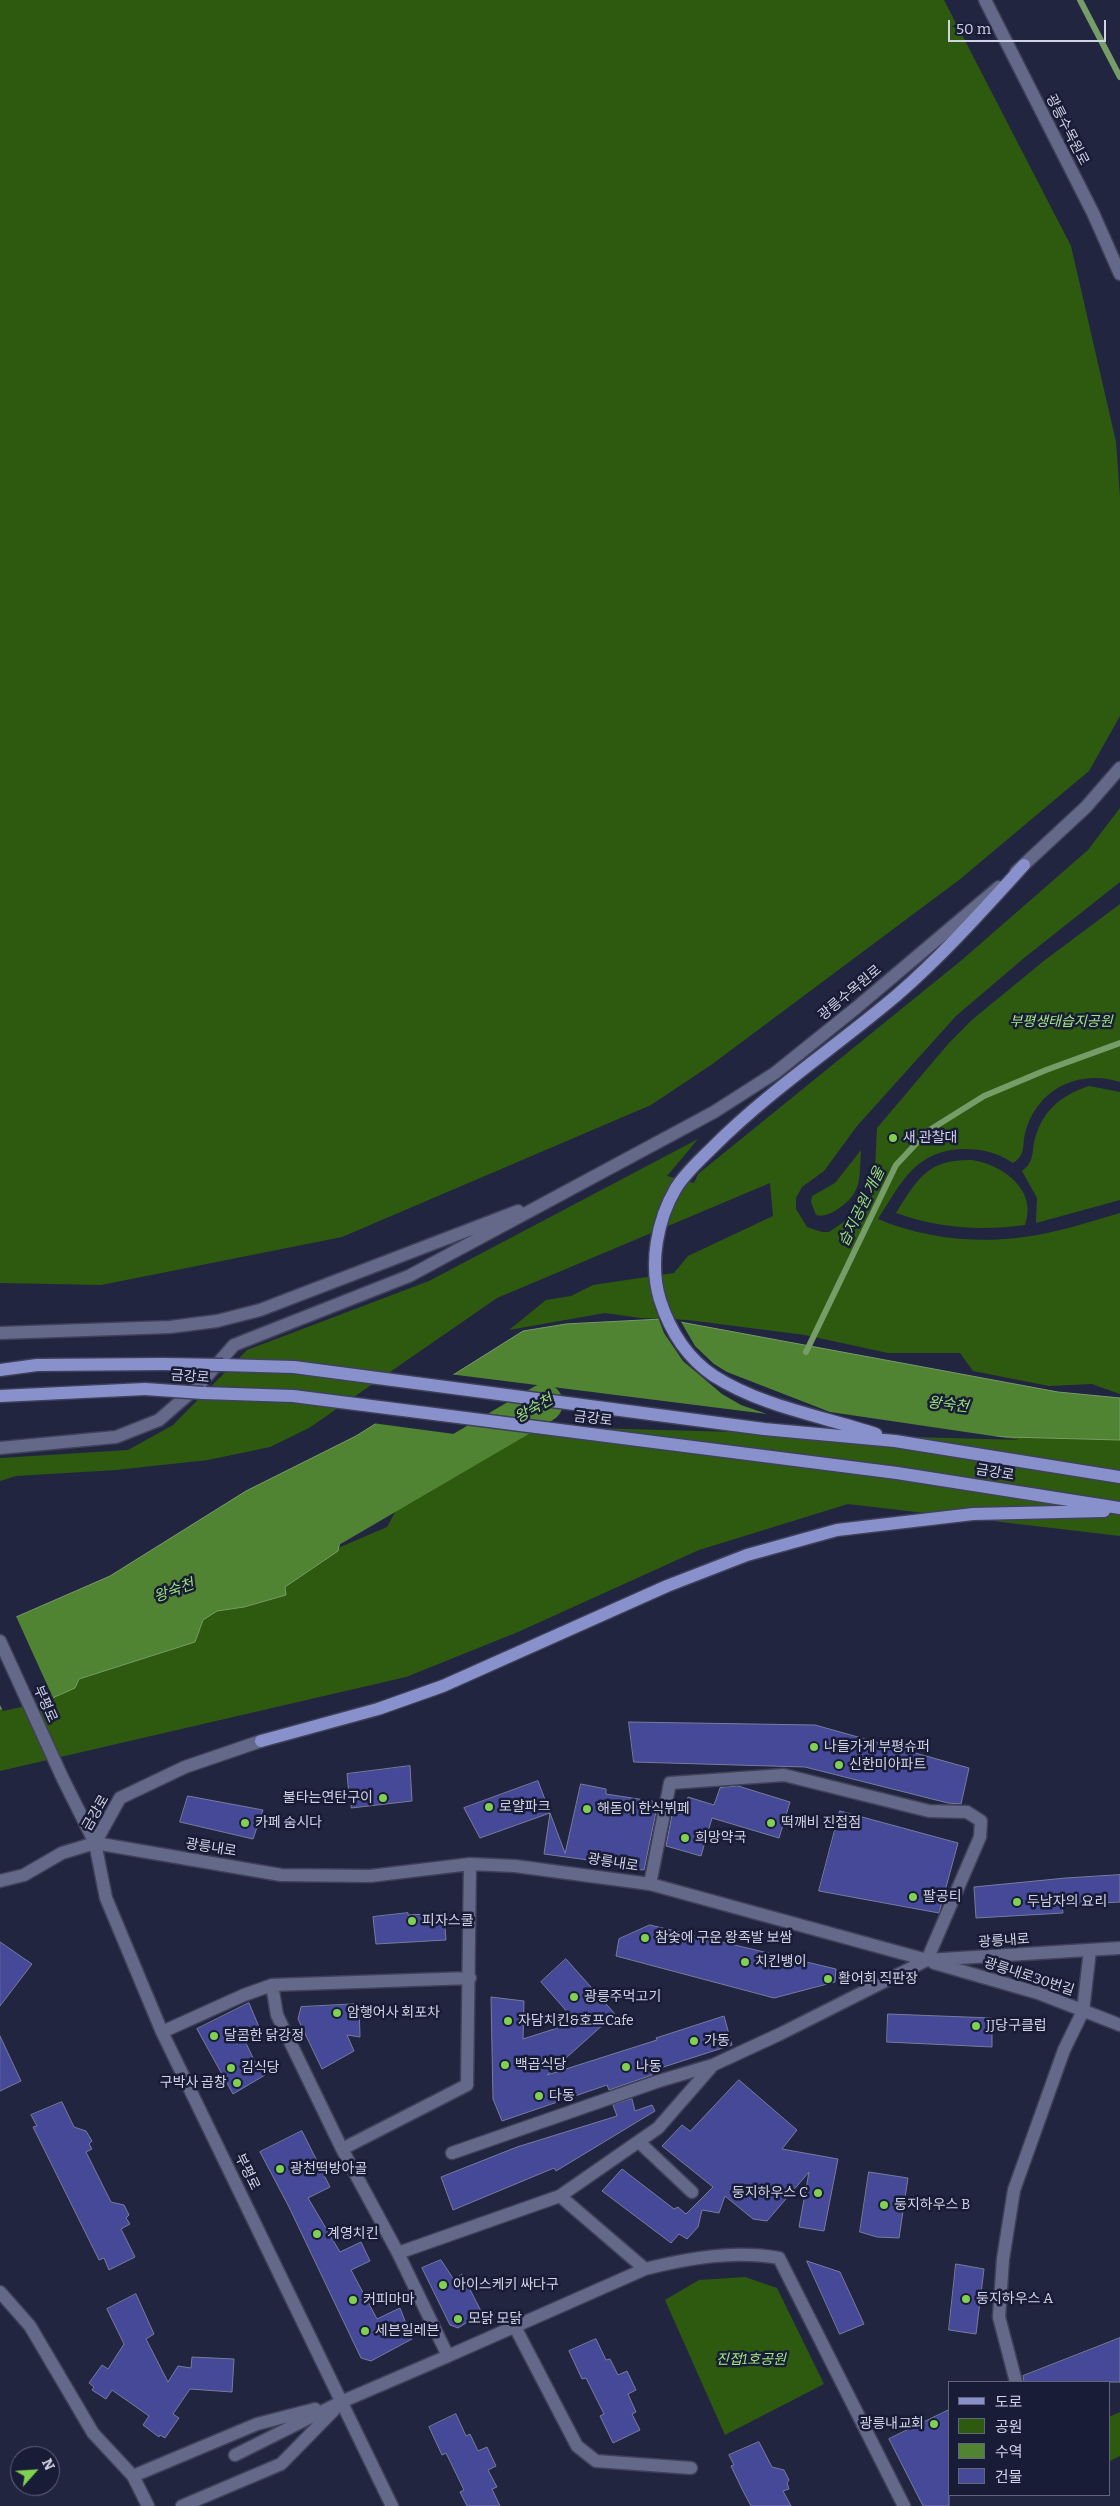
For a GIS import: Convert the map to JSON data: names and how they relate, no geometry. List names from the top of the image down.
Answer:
{
  "streets": {
    "main road": ["금강로"],
    "street": [
      "광릉수목원로",
      "부평로",
      "광릉내로",
      "광릉내로30번길"
    ]
  },
  "crossings": [
    ["금강로", "부평로"],
    ["금강로", "광릉내로"],
    ["부평로", "광릉내로"],
    ["광릉내로", "광릉내로30번길"]
  ],
  "water": ["습지공원 개울", "왕숙천"],
  "parks": ["부평생태습지공원", "진접1호공원"],
  "places": [
    "새 관찰대",
    "나들가게 부평슈퍼",
    "신한미아파트",
    "불타는연탄구이",
    "로얄파크",
    "해돋이 한식뷔페",
    "카페 숨시다",
    "떡깨비 진접점",
    "희망약국",
    "팔공티",
    "두남자의 요리",
    "피자스쿨",
    "참숯에 구운 왕족발 보쌈",
    "치킨뱅이",
    "활어회 직판장",
    "광릉주먹고기",
    "암행어사 회포차",
    "자담치킨&호프Cafe",
    "JJ당구클럽",
    "달콤한 닭강정",
    "가동",
    "백곱식당",
    "나동",
    "김식당",
    "구박사 곱창",
    "다동",
    "광천떡방아골",
    "둥지하우스 C",
    "둥지하우스 B",
    "계영치킨",
    "아이스케키 싸다구",
    "둥지하우스 A",
    "커피마마",
    "모닭 모닭",
    "세븐일레븐",
    "광릉내교회"
  ],
  "legend": [
    "도로",
    "공원",
    "수역",
    "건물"
  ],
  "scale_bar": "50 m",
  "north": "top right"
}
